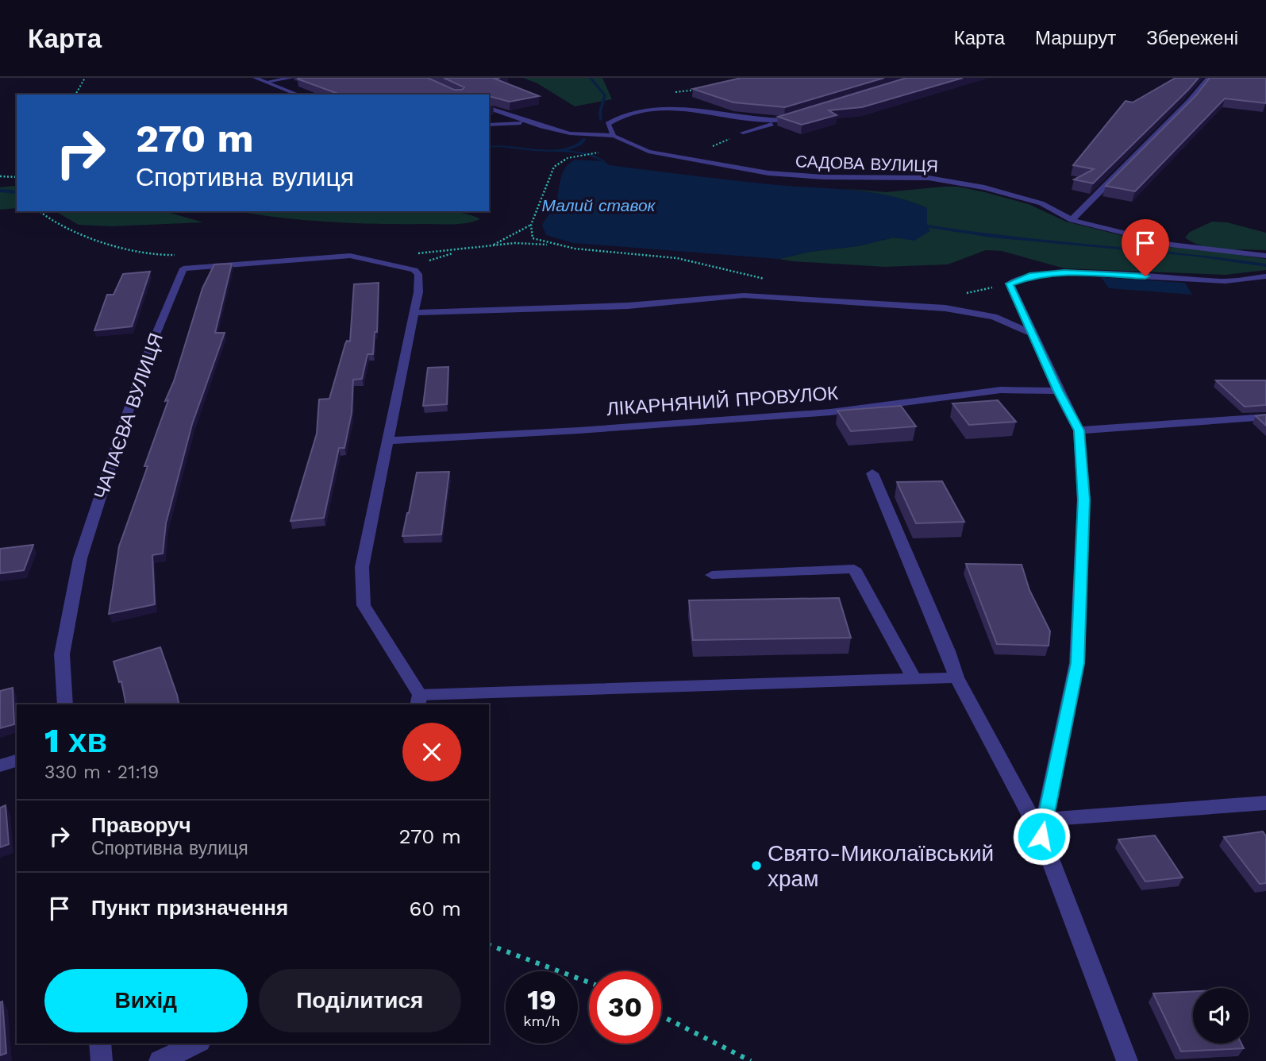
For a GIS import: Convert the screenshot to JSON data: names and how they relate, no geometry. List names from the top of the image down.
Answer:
{
  "streets": {
    "street": ["САДОВА ВУЛИЦЯ", "ЛІКАРНЯНИЙ ПРОВУЛОК", "ЧАПАЄВА ВУЛИЦЯ"]
  },
  "water": ["Малий ставок"],
  "places": ["Свято-Миколаївський храм"],
  "page": {
    "header": "Карта",
    "nav": ["Карта", "Маршрут", "Збережені"],
    "turn": ["270 m", "Спортивна вулиця"],
    "heading": ["1 хв", "330 m · 21:19"],
    "list": [
      {
        "name": "Праворуч",
        "note": "Спортивна вулиця",
        "value": "270 m"
      },
      {
        "name": "Пункт призначення",
        "value": "60 m"
      }
    ],
    "buttons": ["Вихід", "Поділитися"],
    "speed": "19 km/h",
    "limit": "30"
  }
}
